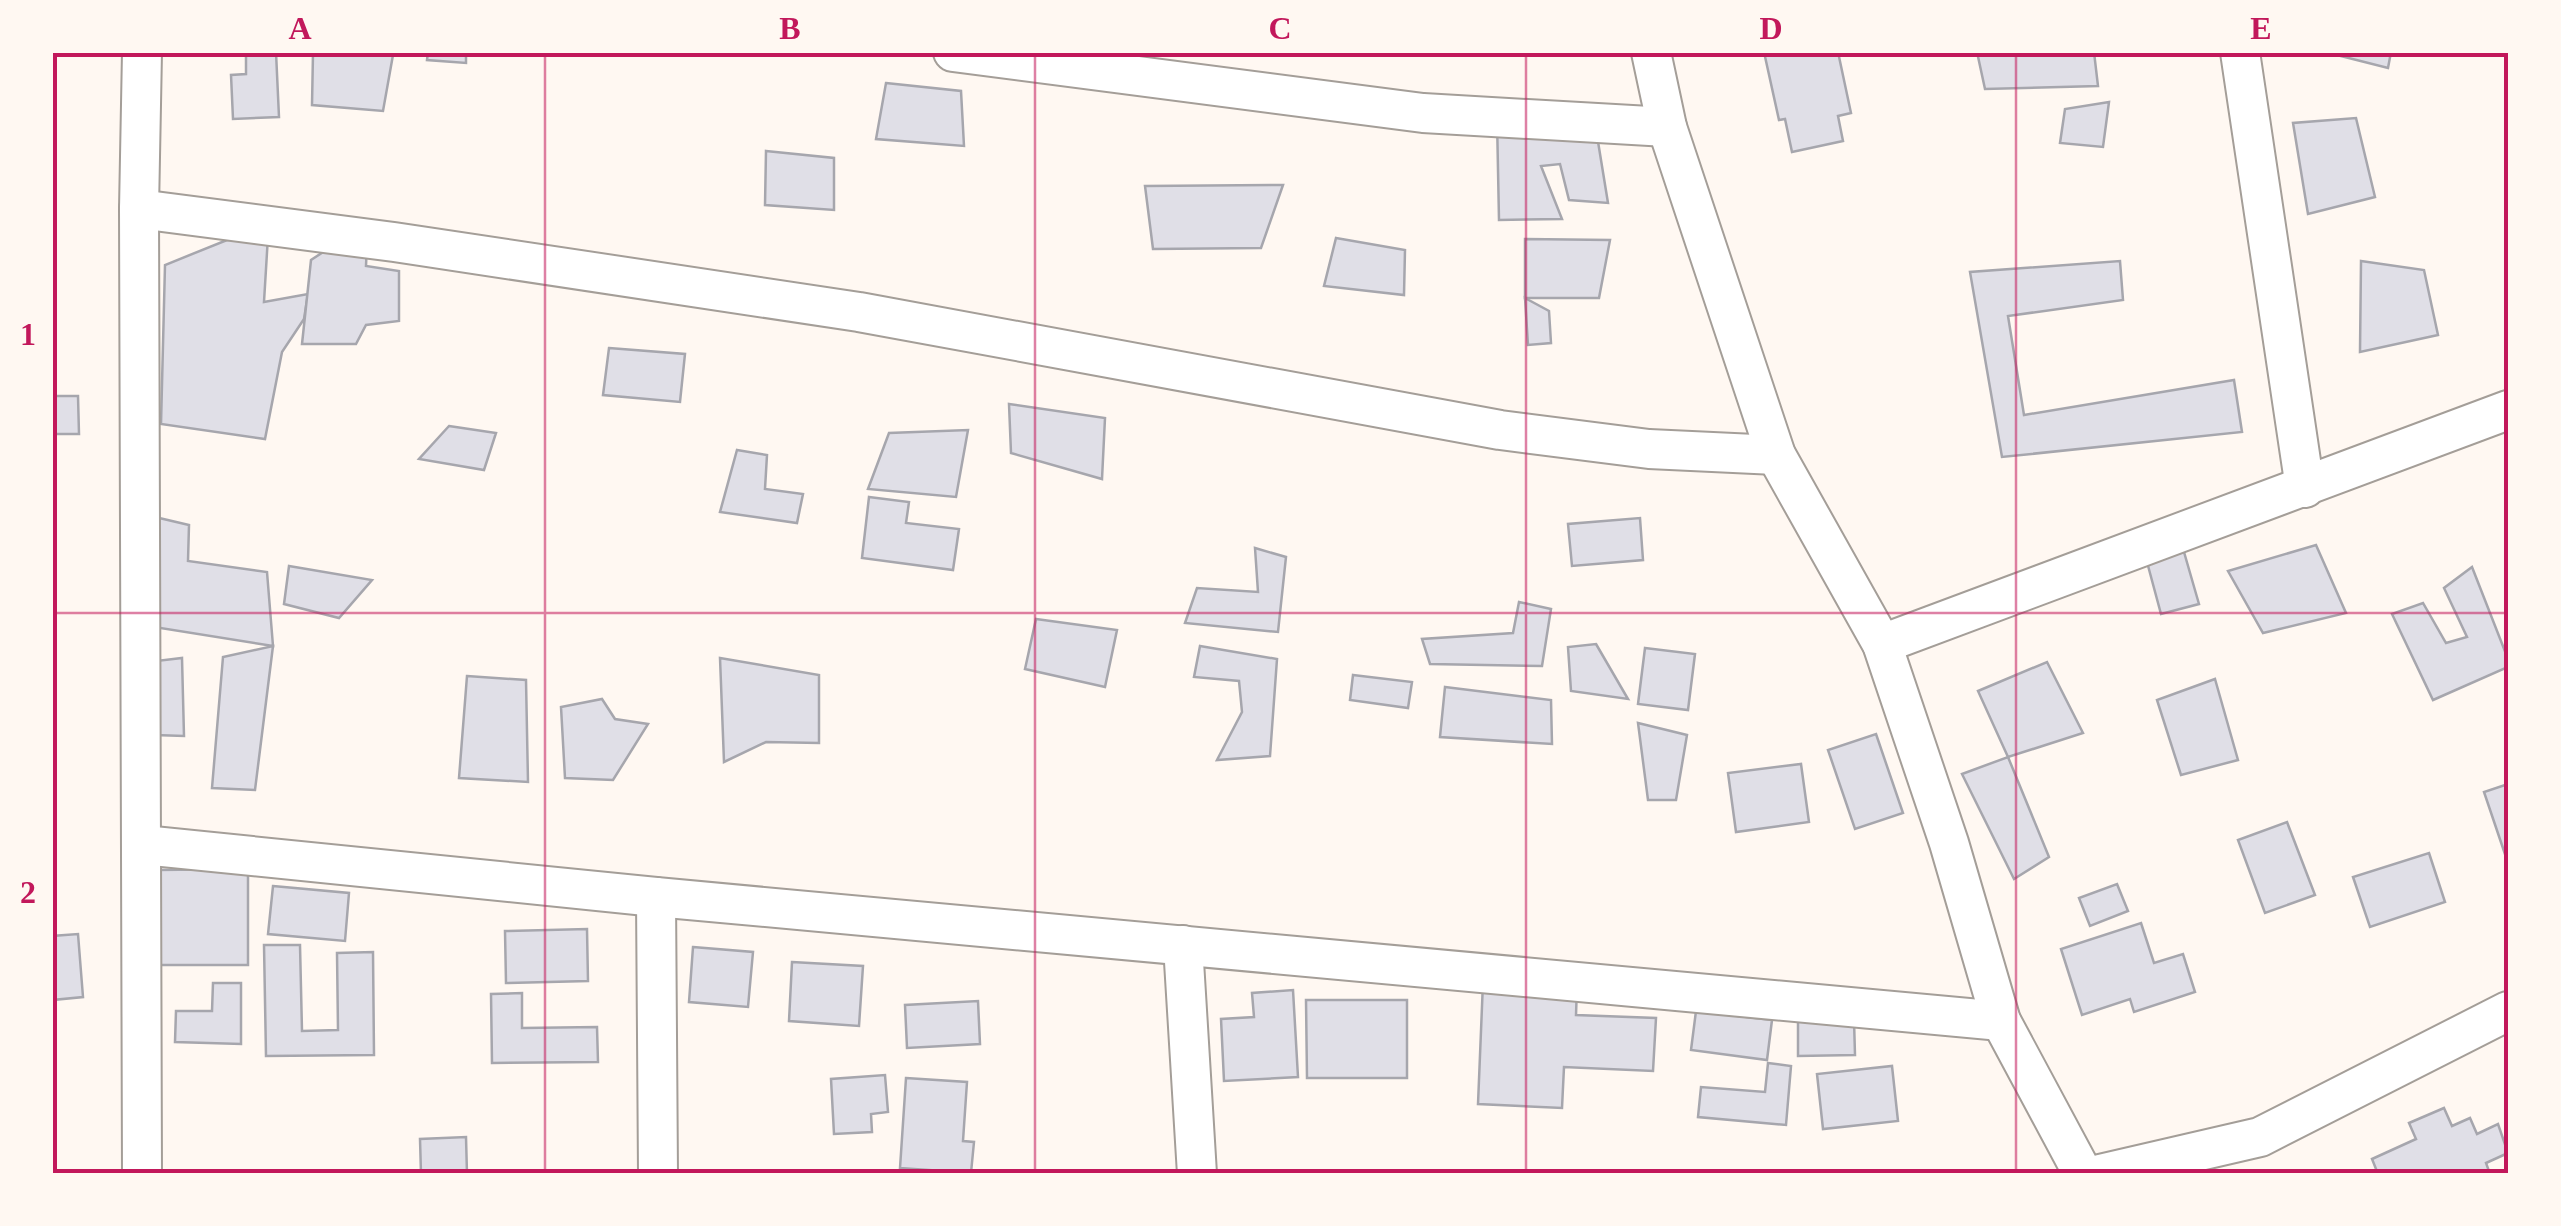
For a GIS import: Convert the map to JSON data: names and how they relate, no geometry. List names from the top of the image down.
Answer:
{
  "grid": {
    "columns": [
      "A",
      "B",
      "C",
      "D",
      "E"
    ],
    "rows": ["1", "2"]
  }
}
